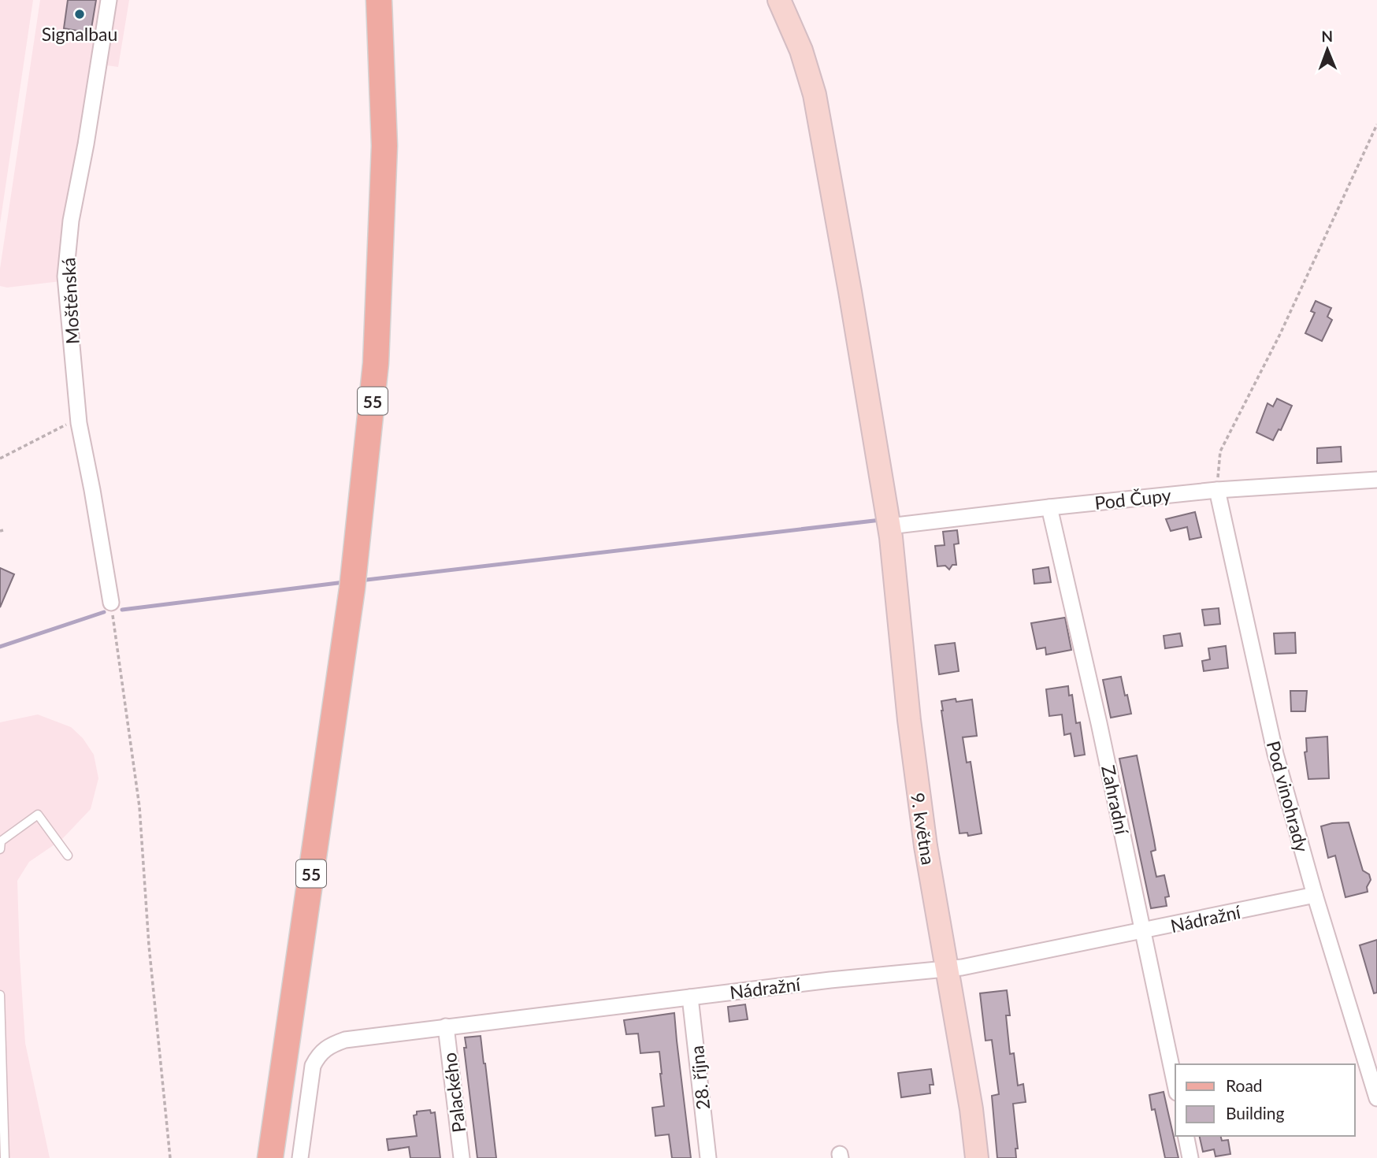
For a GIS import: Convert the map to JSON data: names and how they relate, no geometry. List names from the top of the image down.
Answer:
{
  "streets": {
    "main road": ["55"],
    "street": [
      "Moštěnská",
      "Pod Čupy",
      "Pod vinohrady",
      "Zahradní",
      "9. května",
      "Nádražní",
      "28. října",
      "Palackého"
    ]
  },
  "crossings": [
    ["Pod Čupy", "Pod vinohrady"],
    ["Pod Čupy", "Zahradní"],
    ["Pod Čupy", "9. května"],
    ["Pod vinohrady", "Nádražní"],
    ["Zahradní", "Nádražní"],
    ["9. května", "Nádražní"],
    ["Nádražní", "28. října"],
    ["Nádražní", "Palackého"]
  ],
  "places": ["Signalbau"],
  "legend": ["Road", "Building"],
  "north": "top"
}
